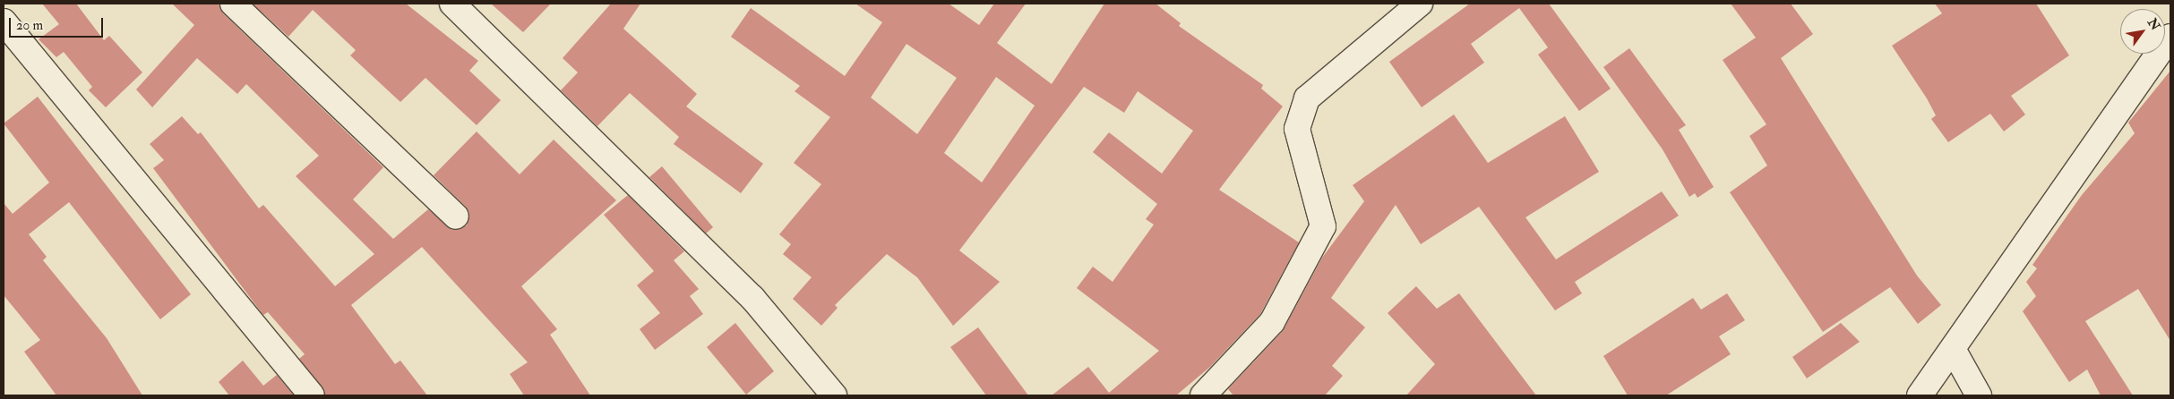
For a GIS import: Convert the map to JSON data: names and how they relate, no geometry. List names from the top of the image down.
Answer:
{
  "scale_bar": "20 m",
  "north": "top right"
}
